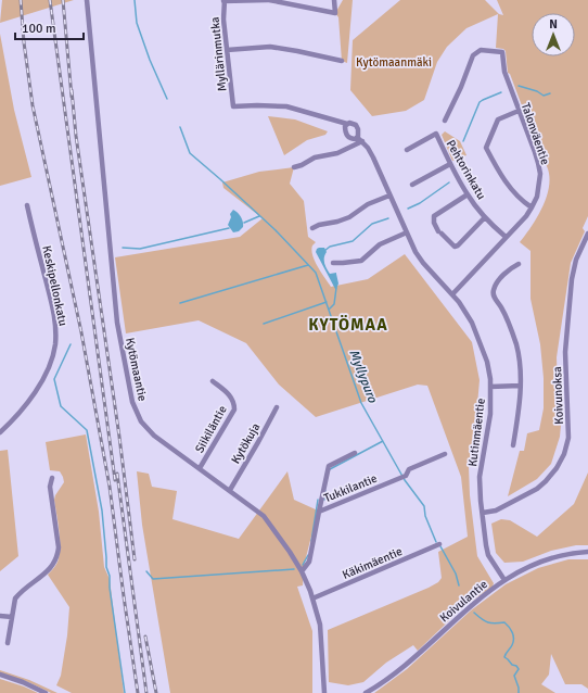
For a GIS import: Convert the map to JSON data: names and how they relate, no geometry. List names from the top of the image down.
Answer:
{
  "streets": {
    "street": [
      "Myllärinmutka",
      "Talonväentie",
      "Pehtorinkatu",
      "Keskipellonkatu",
      "Kytömaantie",
      "Koivunoksa",
      "Siikiläntie",
      "Kutinmäentie",
      "Kytökuja",
      "Tukkilantie",
      "Käkimäentie",
      "Koivulantie"
    ]
  },
  "crossings": [
    ["Myllärinmutka", "Kutinmäentie"],
    ["Talonväentie", "Pehtorinkatu"],
    ["Talonväentie", "Kutinmäentie"],
    ["Kytömaantie", "Siikiläntie"],
    ["Kytömaantie", "Kytökuja"],
    ["Kytömaantie", "Tukkilantie"],
    ["Kytömaantie", "Käkimäentie"],
    ["Koivunoksa", "Kutinmäentie"],
    ["Kutinmäentie", "Koivulantie"]
  ],
  "districts": ["KYTÖMAA"],
  "water": ["Myllypuro"],
  "parks": ["Kytömaanmäki"],
  "scale_bar": "100 m",
  "north": "top"
}
